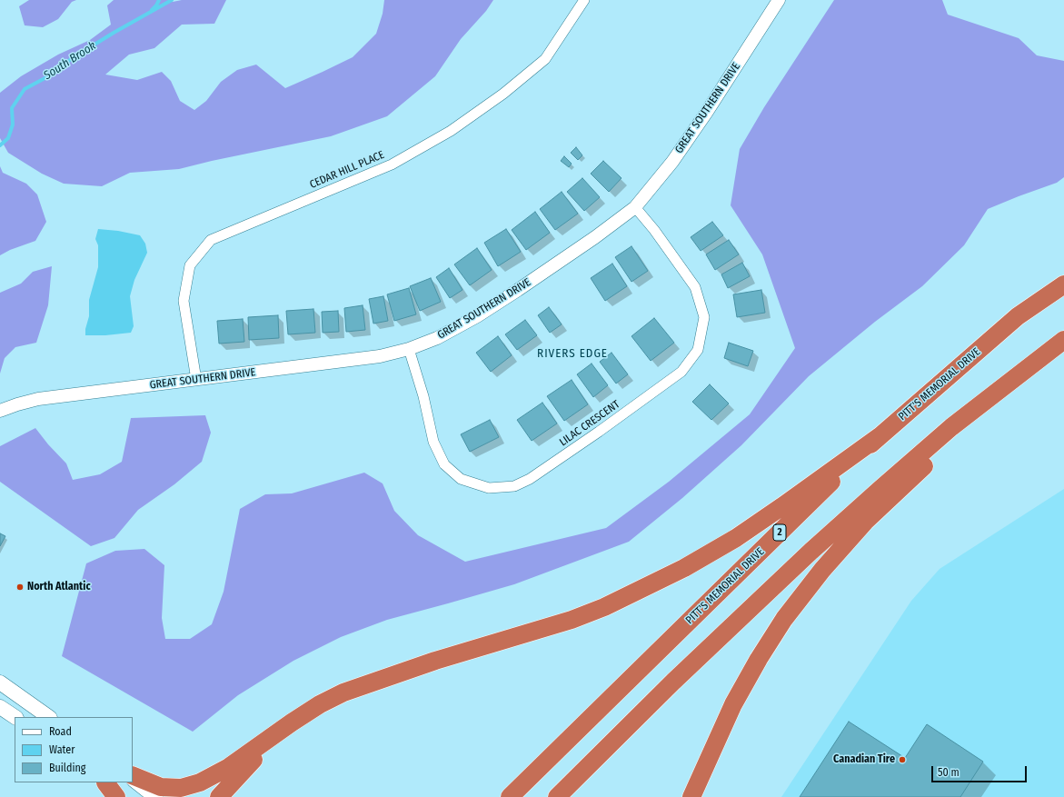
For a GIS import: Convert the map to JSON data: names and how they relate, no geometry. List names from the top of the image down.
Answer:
{
  "streets": {
    "highway": ["PITT'S MEMORIAL DRIVE", "2"],
    "street": ["GREAT SOUTHERN DRIVE", "CEDAR HILL PLACE", "LILAC CRESCENT"]
  },
  "crossings": [
    ["GREAT SOUTHERN DRIVE", "CEDAR HILL PLACE"],
    ["GREAT SOUTHERN DRIVE", "LILAC CRESCENT"]
  ],
  "districts": ["RIVERS EDGE"],
  "water": ["South Brook"],
  "places": ["North Atlantic", "Canadian Tire"],
  "legend": ["Road", "Water", "Building"],
  "scale_bar": "50 m"
}
